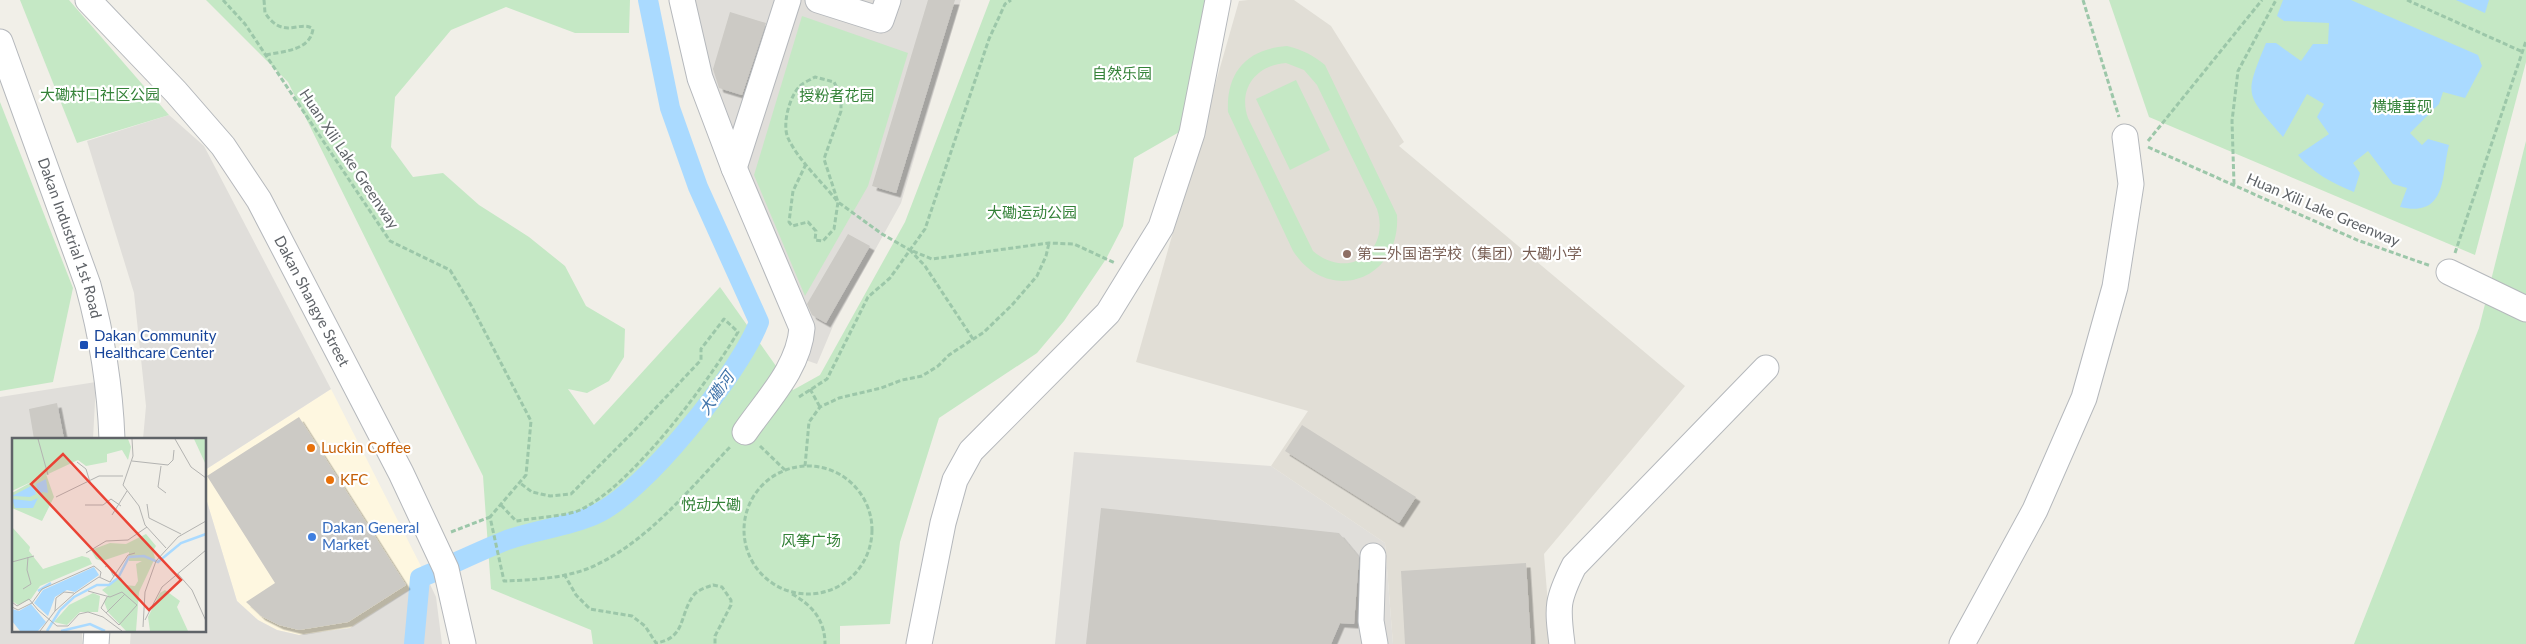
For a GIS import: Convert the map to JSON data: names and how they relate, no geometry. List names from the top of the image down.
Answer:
{
  "streets": {
    "street": ["Dakan Industrial 1st Road", "Dakan Shangye Street"],
    "path": ["Huan Xili Lake Greenway"]
  },
  "water": ["大磡河"],
  "parks": [
    "自然乐园",
    "大磡村口社区公园",
    "授粉者花园",
    "横塘垂砚",
    "大磡运动公园",
    "悦动大磡",
    "风筝广场"
  ],
  "places": {
    "other": [
      "第二外国语学校（集团）大磡小学",
      "Luckin Coffee",
      "KFC",
      "Dakan General Market"
    ],
    "transit": ["Dakan Community Healthcare Center"]
  }
}
